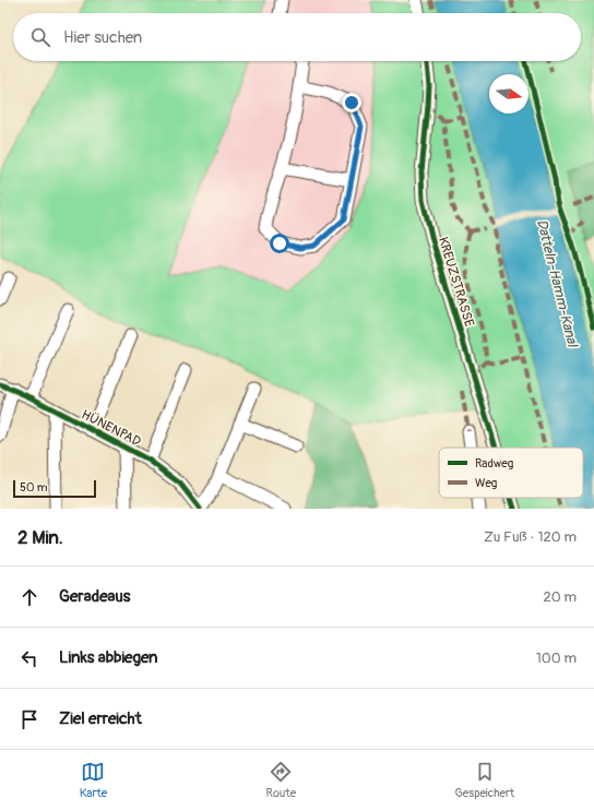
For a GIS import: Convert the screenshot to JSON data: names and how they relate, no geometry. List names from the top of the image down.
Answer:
{
  "streets": {
    "street": ["KREUZSTRASSE", "HÜNENPAD"]
  },
  "water": ["Datteln-Hamm-Kanal"],
  "legend": ["Radweg", "Weg"],
  "scale_bar": "50 m",
  "north": "right",
  "page": {
    "search": "Hier suchen",
    "scale": "50 m",
    "heading": ["2 Min.", "Zu Fuß · 120 m"],
    "list": [
      ["Geradeaus", "20 m"],
      ["Links abbiegen", "100 m"],
      "Ziel erreicht"
    ],
    "nav": ["Karte", "Route", "Gespeichert"]
  }
}
